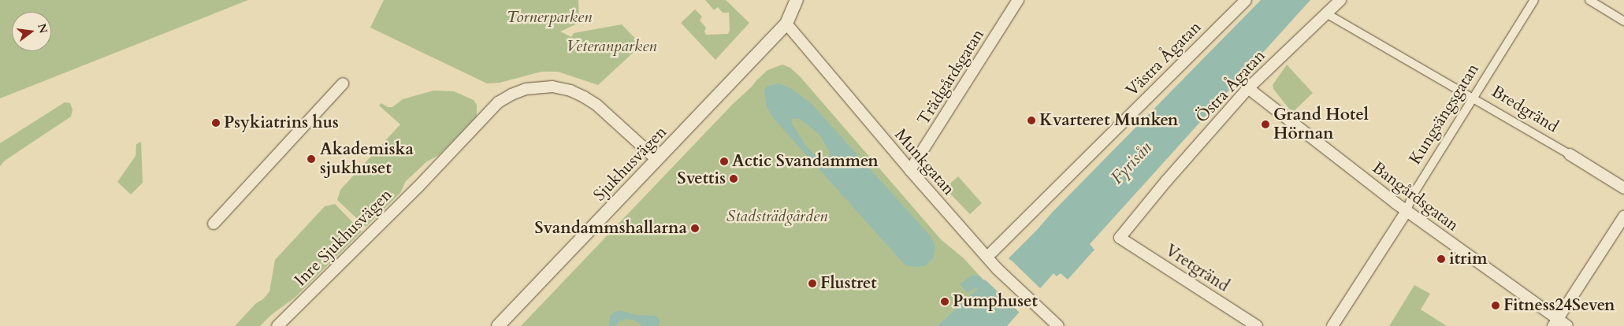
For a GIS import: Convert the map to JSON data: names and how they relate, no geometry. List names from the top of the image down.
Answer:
{
  "streets": {
    "street": [
      "Västra Ågatan",
      "Trädgårdsgatan",
      "Östra Ågatan",
      "Bredgränd",
      "Kungsängsgatan",
      "Munkgatan",
      "Sjukhusvägen",
      "Bangårdsgatan",
      "Inre Sjukhusvägen",
      "Vretgränd"
    ]
  },
  "crossings": [
    ["Västra Ågatan", "Munkgatan"],
    ["Trädgårdsgatan", "Munkgatan"],
    ["Östra Ågatan", "Bredgränd"],
    ["Östra Ågatan", "Bangårdsgatan"],
    ["Östra Ågatan", "Vretgränd"],
    ["Bredgränd", "Kungsängsgatan"],
    ["Kungsängsgatan", "Bangårdsgatan"],
    ["Munkgatan", "Sjukhusvägen"],
    ["Sjukhusvägen", "Inre Sjukhusvägen"]
  ],
  "water": ["Fyrisån"],
  "parks": ["Tornerparken", "Veteranparken", "Stadsträdgården"],
  "places": [
    "Kvarteret Munken",
    "Psykiatrins hus",
    "Grand Hotel Hörnan",
    "Akademiska sjukhuset",
    "Actic Svandammen",
    "Svettis",
    "Svandammshallarna",
    "itrim",
    "Flustret",
    "Pumphuset",
    "Fitness24Seven"
  ],
  "north": "right"
}
